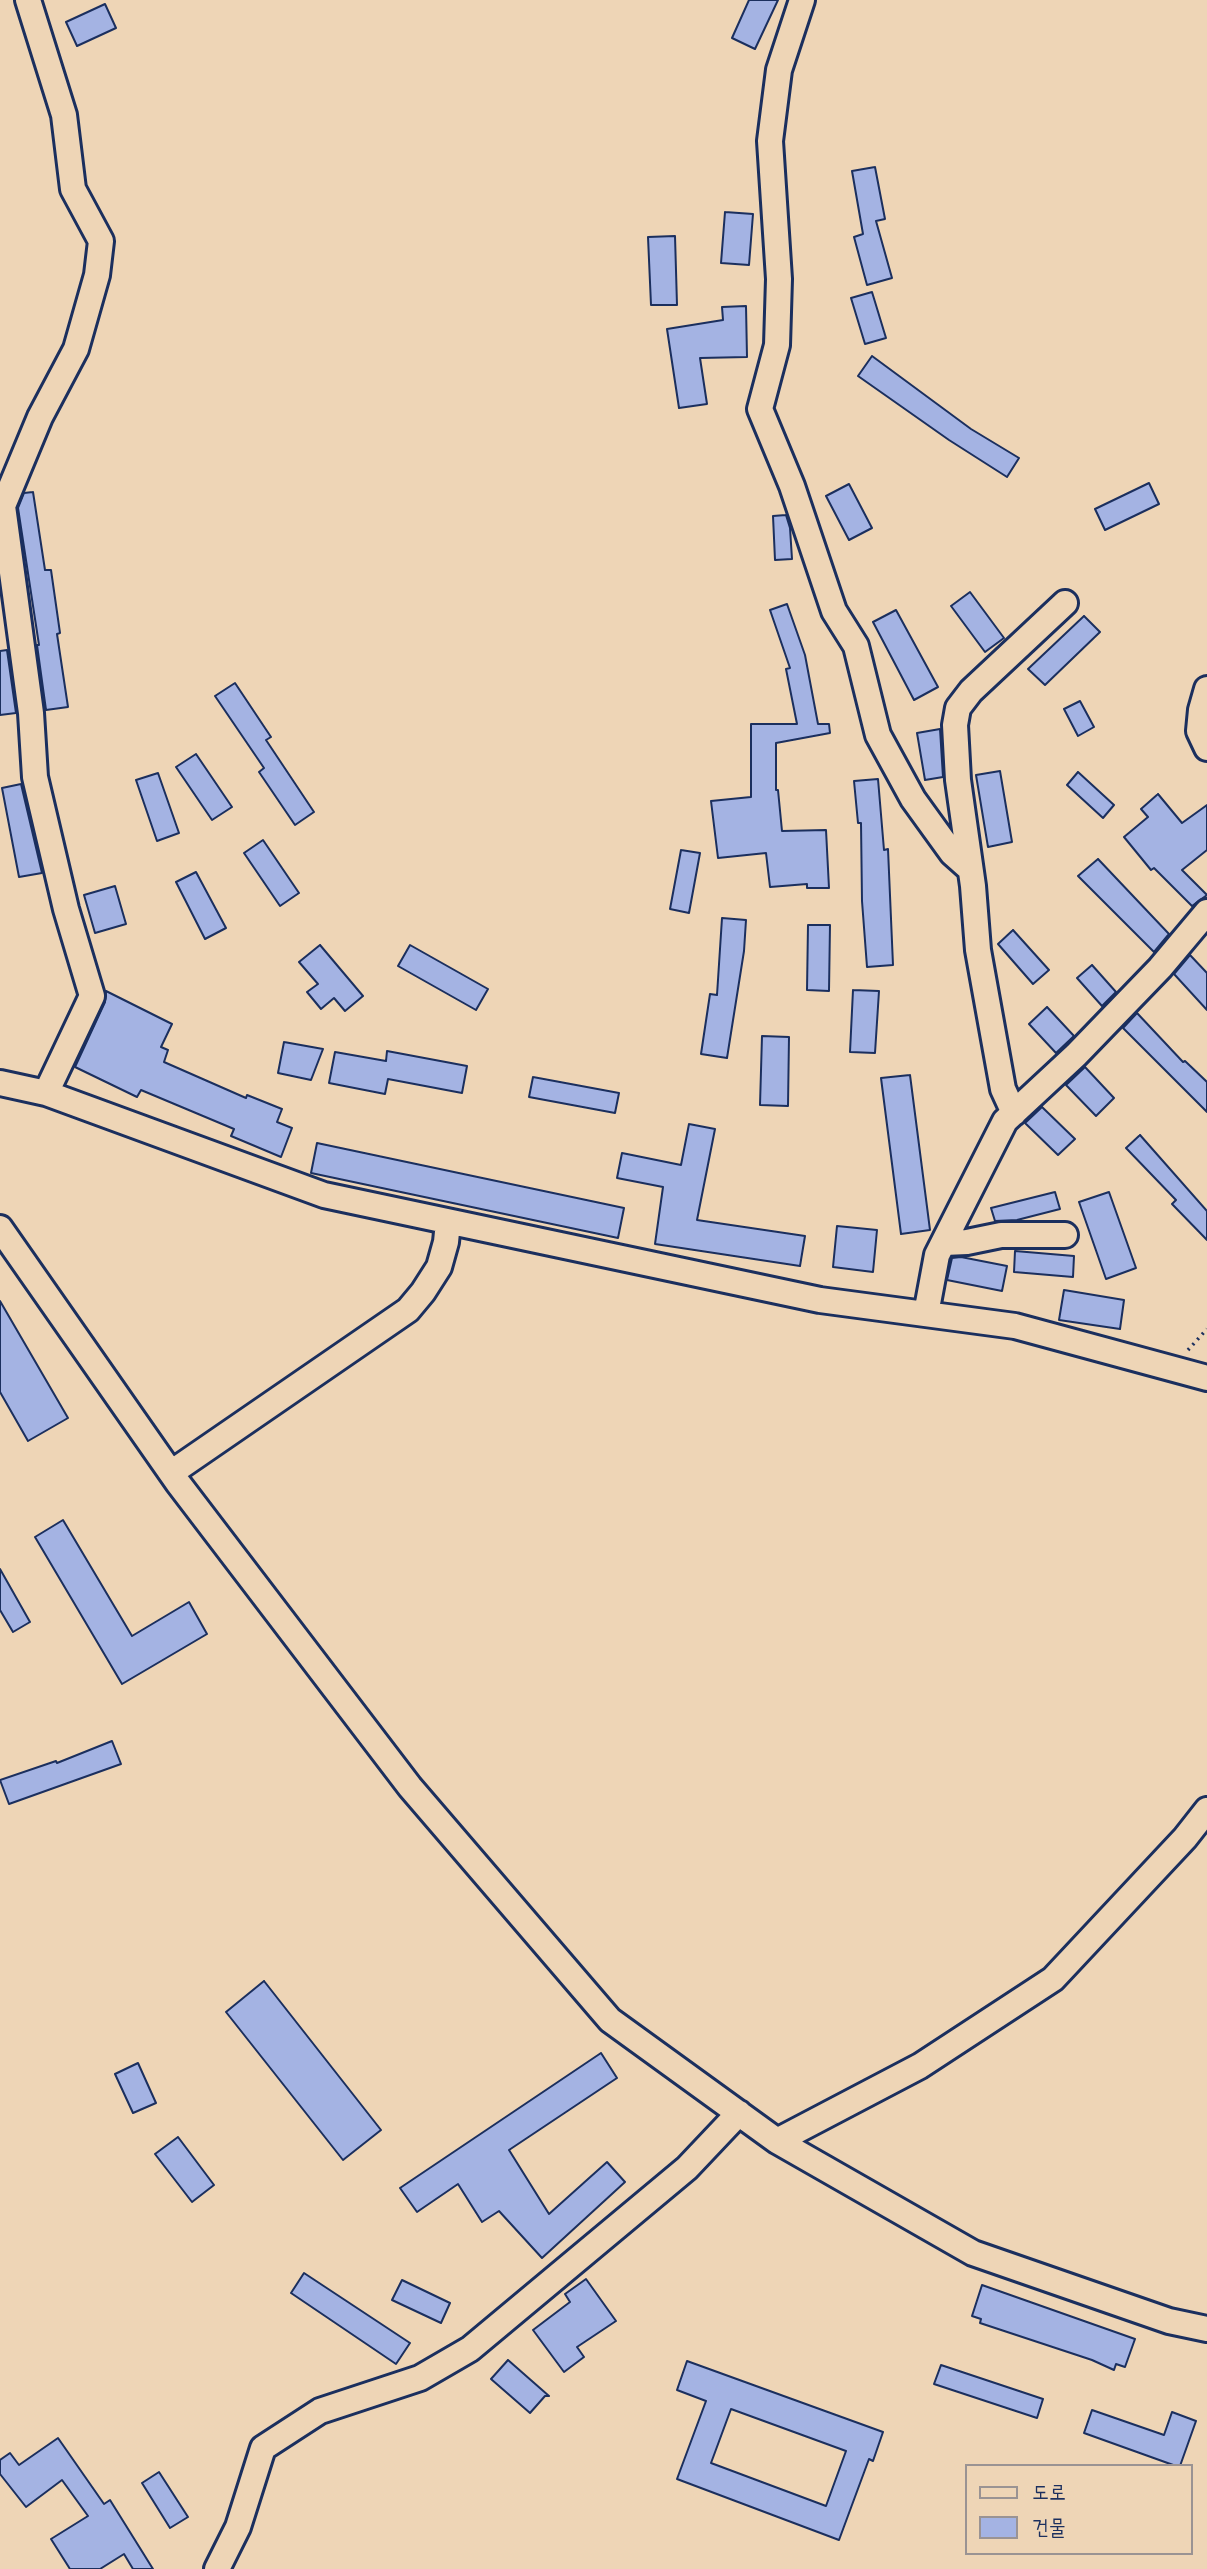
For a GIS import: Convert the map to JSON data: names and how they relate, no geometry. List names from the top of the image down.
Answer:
{
  "legend": ["도로", "건물"]
}
